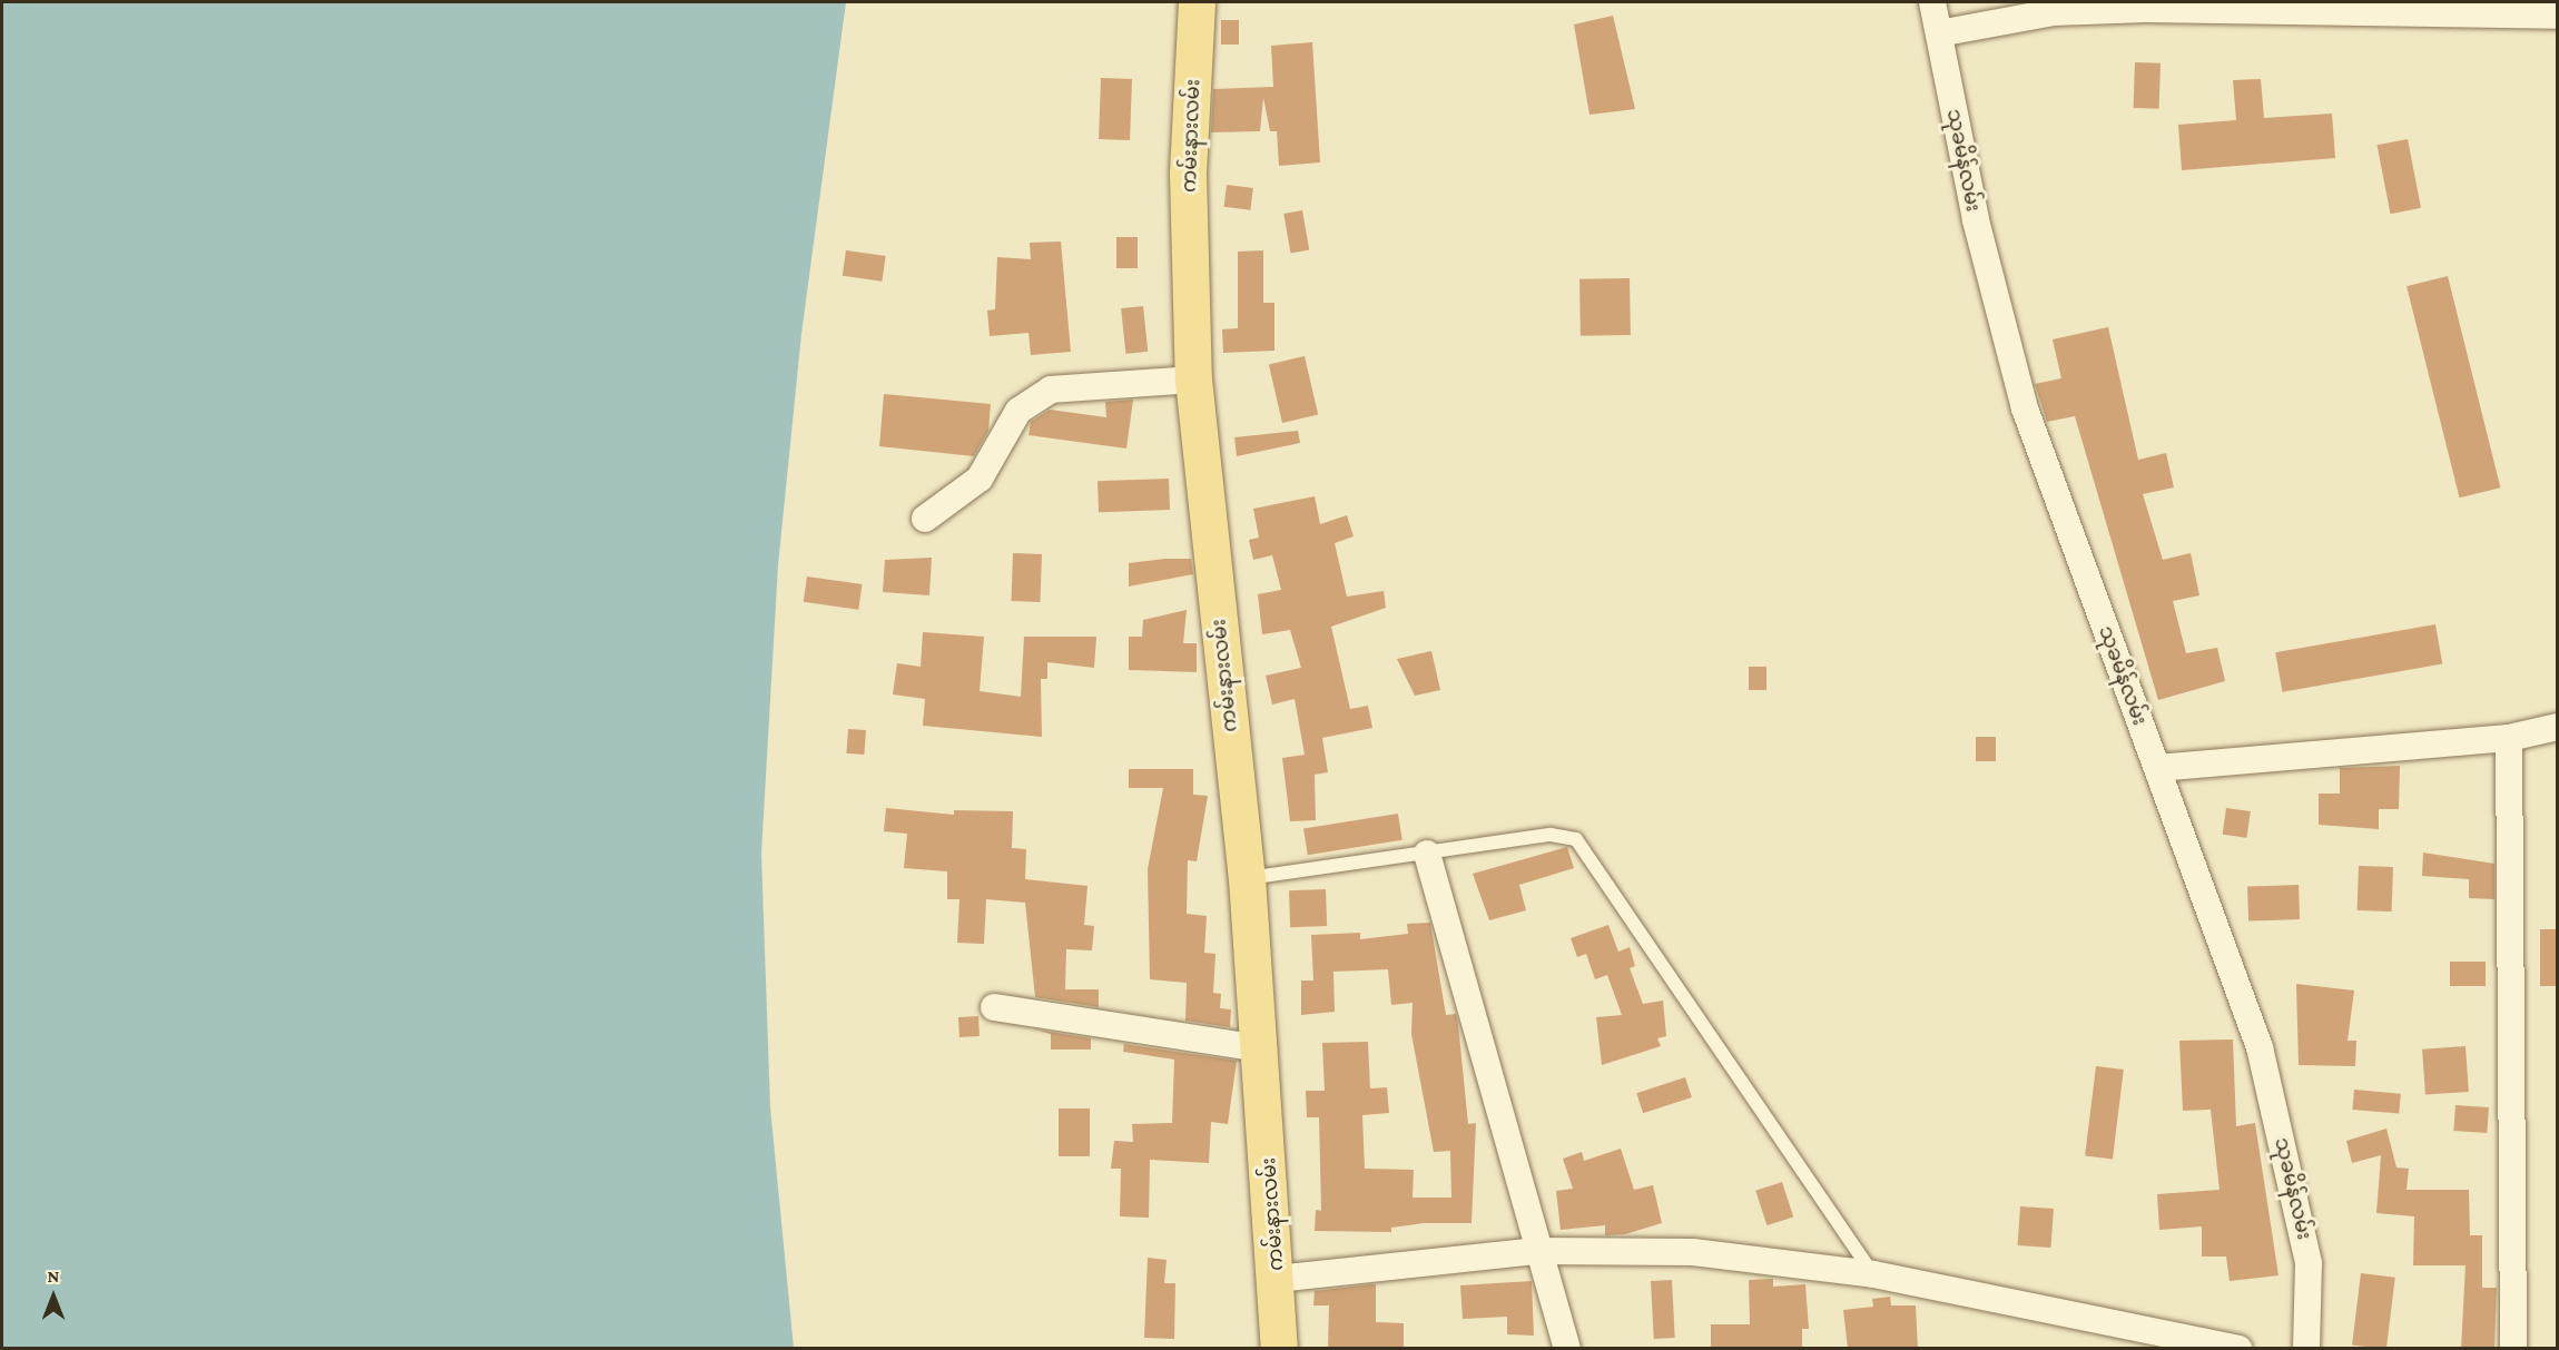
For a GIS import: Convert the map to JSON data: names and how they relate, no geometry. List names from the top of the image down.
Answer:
{
  "streets": {
    "main road": ["ကမ်းနားလမ်း"],
    "street": ["သုခမိန်လမ်း"]
  },
  "north": "top"
}
